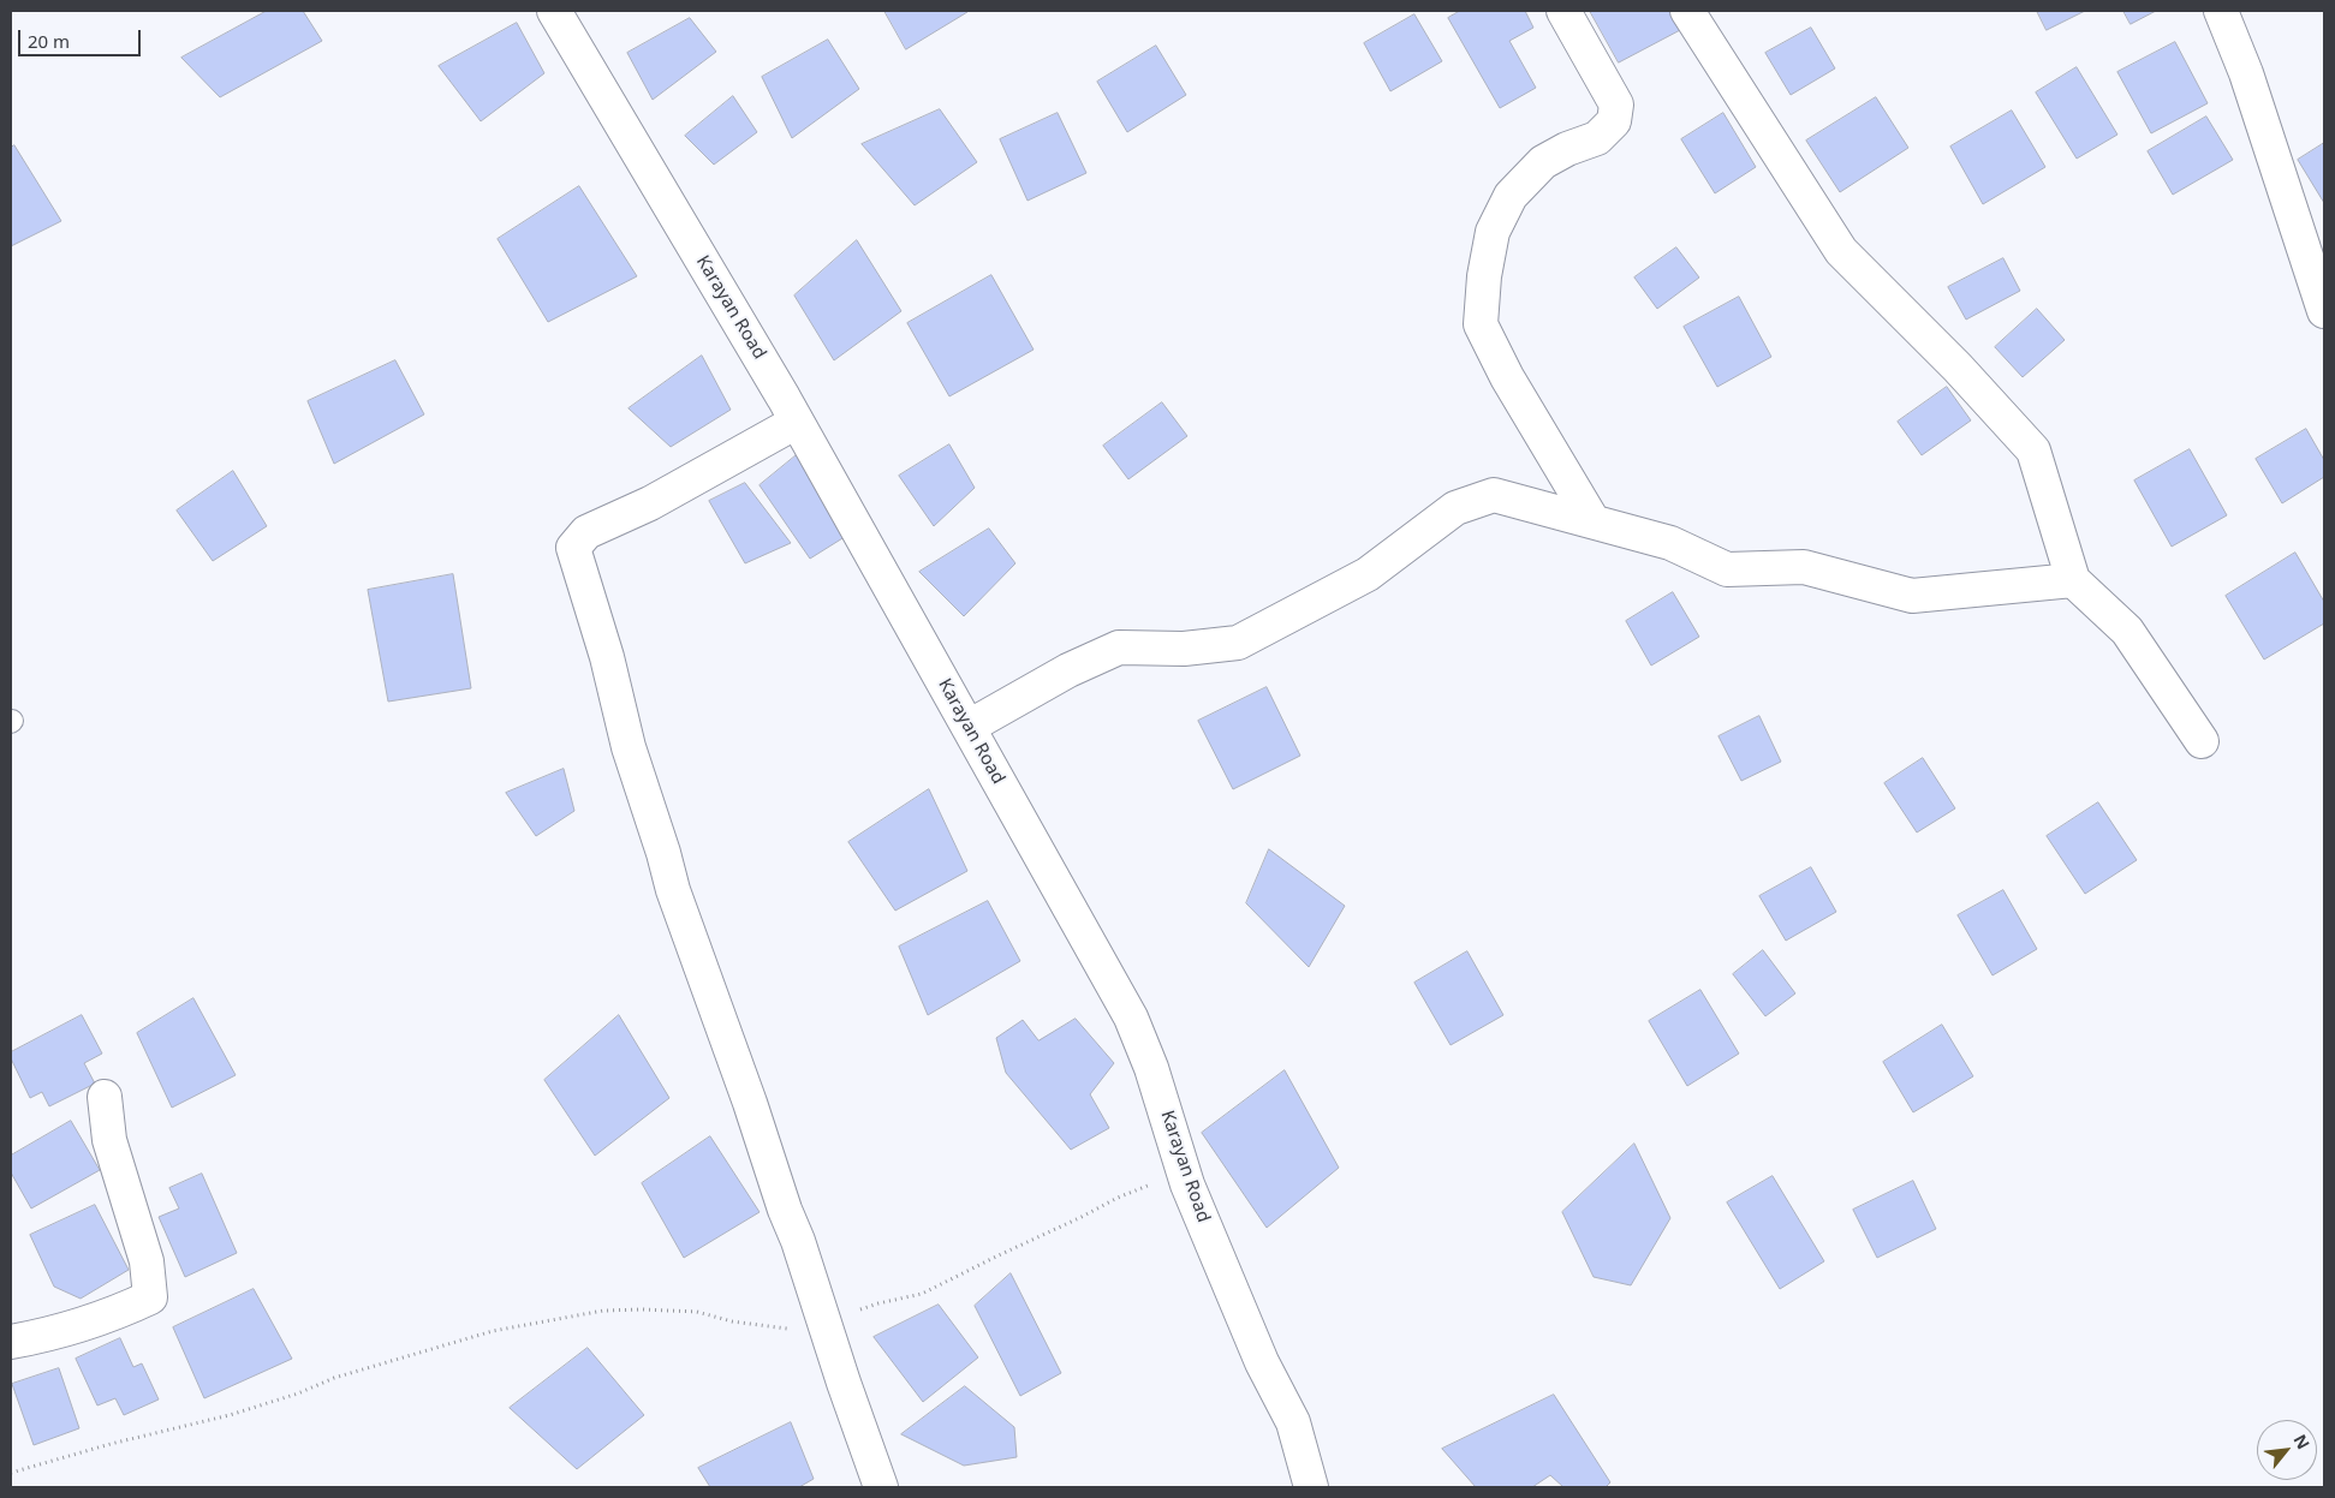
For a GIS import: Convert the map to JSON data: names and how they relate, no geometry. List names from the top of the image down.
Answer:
{
  "streets": {
    "street": ["Karayan Road"]
  },
  "scale_bar": "20 m",
  "north": "top right"
}
